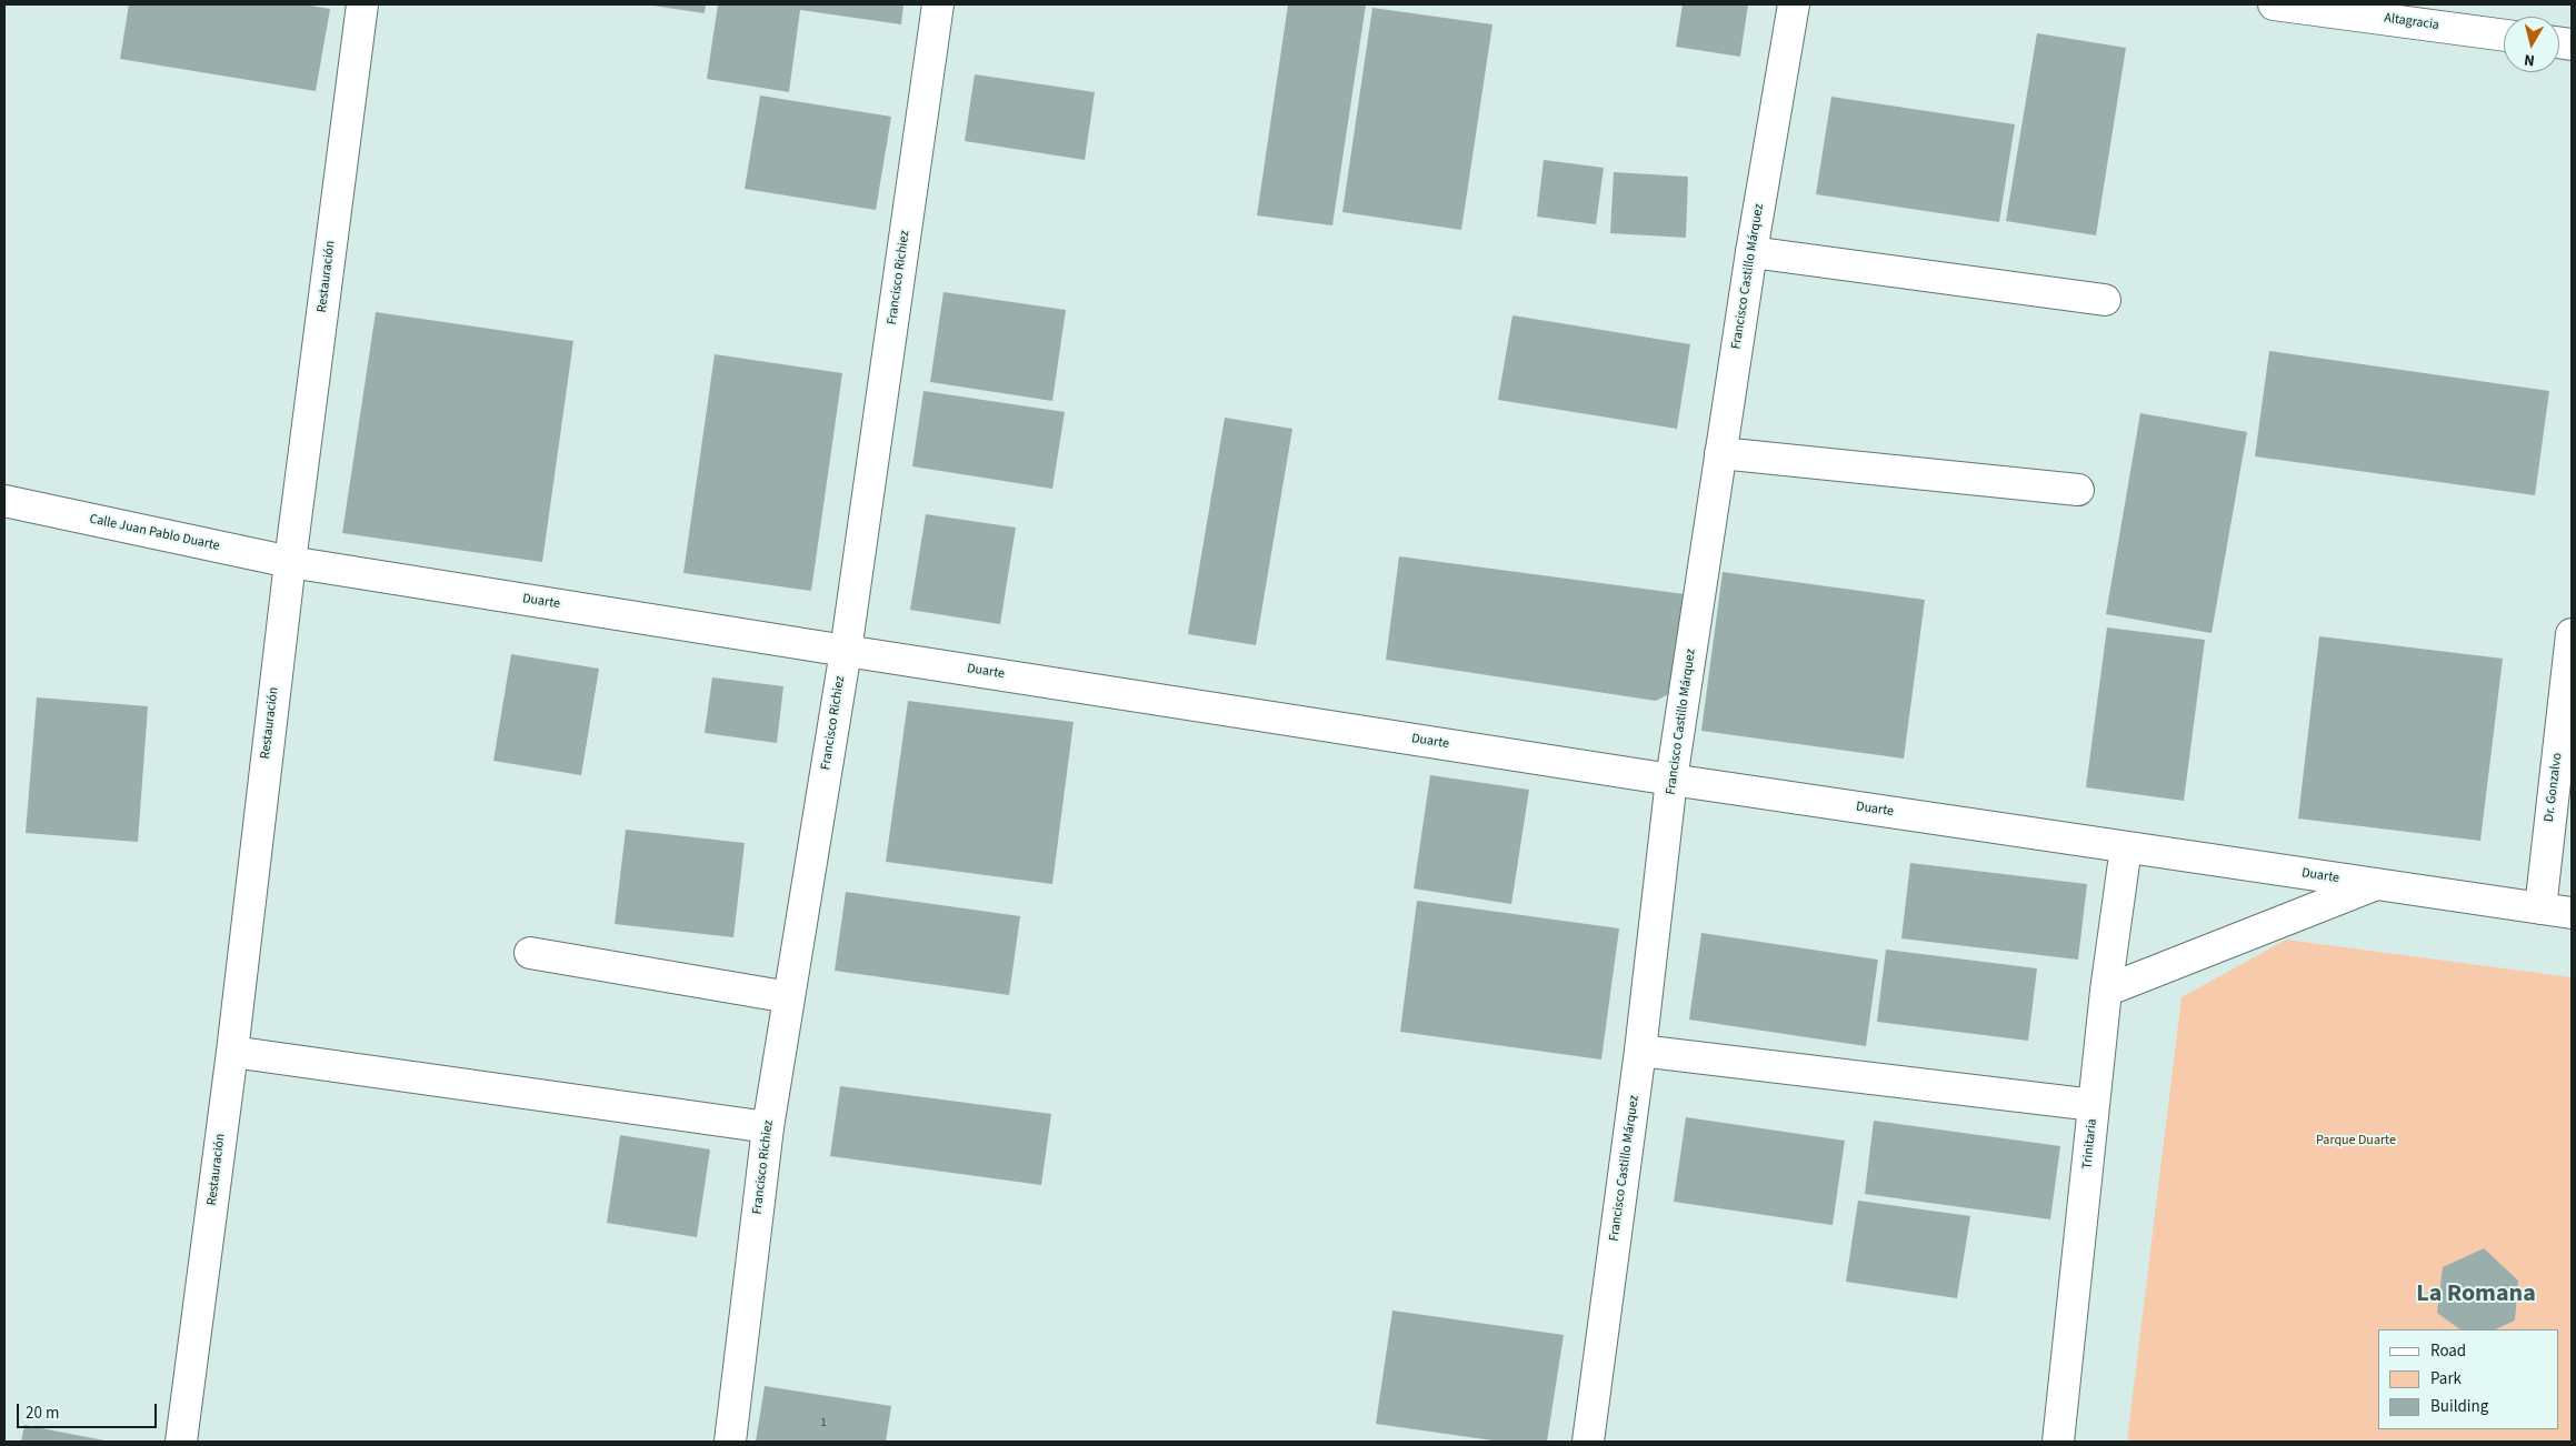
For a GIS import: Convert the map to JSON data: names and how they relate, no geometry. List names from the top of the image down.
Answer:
{
  "streets": {
    "street": [
      "Altagracia",
      "Restauración",
      "Francisco Castillo Márquez",
      "Francisco Richiez",
      "Calle Juan Pablo Duarte",
      "Duarte",
      "Dr. Gonzalvo",
      "Trinitaria"
    ]
  },
  "crossings": [
    ["Restauración", "Calle Juan Pablo Duarte"],
    ["Restauración", "Duarte"],
    ["Francisco Castillo Márquez", "Duarte"],
    ["Francisco Richiez", "Duarte"],
    ["Calle Juan Pablo Duarte", "Duarte"],
    ["Duarte", "Dr. Gonzalvo"],
    ["Duarte", "Trinitaria"]
  ],
  "districts": ["La Romana"],
  "parks": ["Parque Duarte"],
  "house_numbers": ["1"],
  "legend": ["Road", "Park", "Building"],
  "scale_bar": "20 m",
  "north": "bottom"
}
